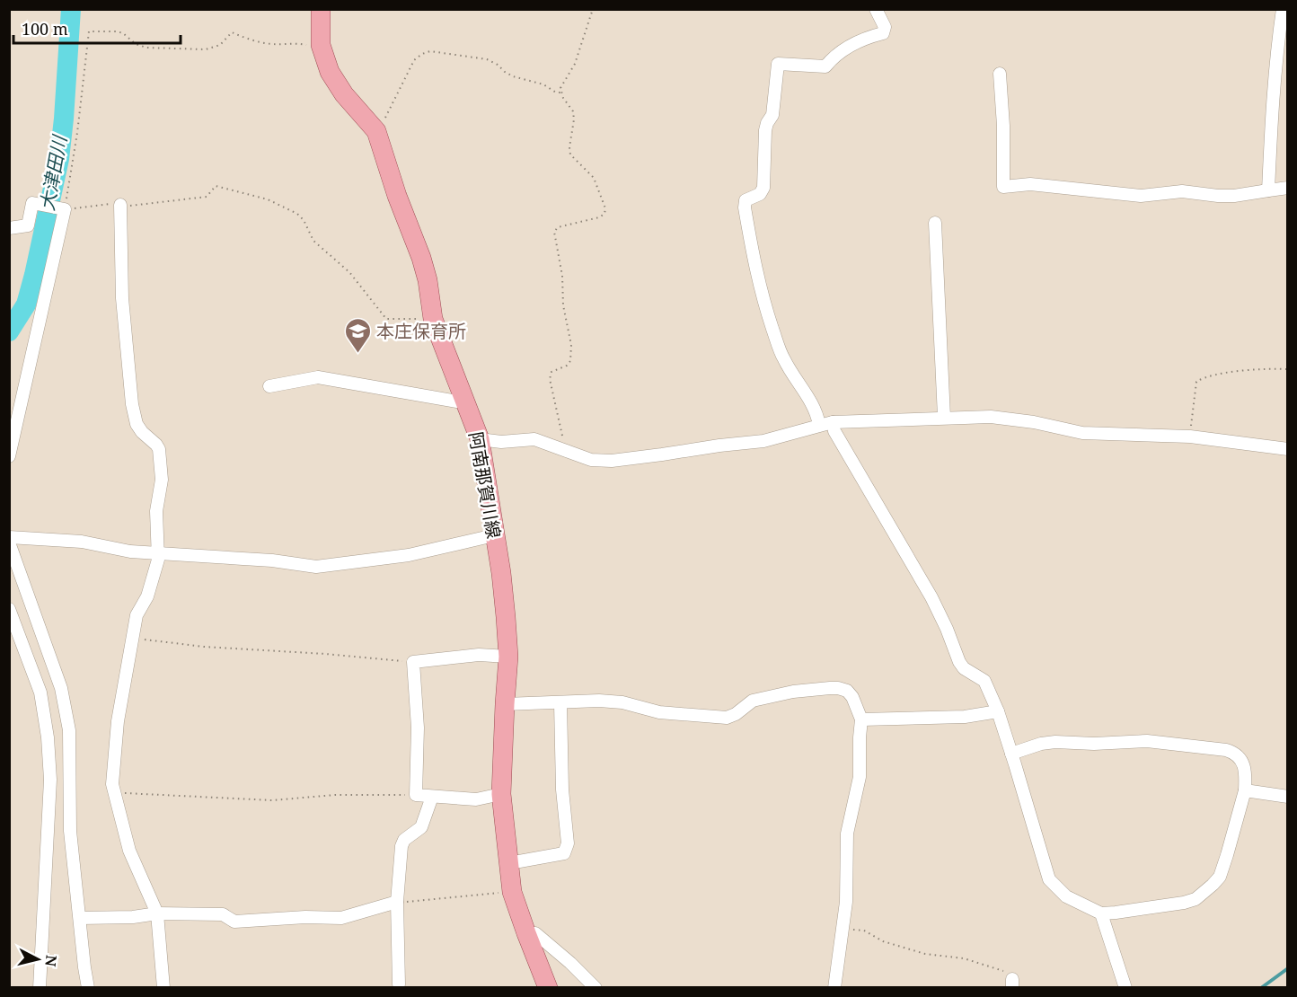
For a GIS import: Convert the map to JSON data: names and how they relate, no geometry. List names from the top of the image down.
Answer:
{
  "streets": {
    "main road": ["阿南那賀川線"]
  },
  "water": ["大津田川"],
  "places": {
    "school or university": ["本庄保育所"]
  },
  "scale_bar": "100 m",
  "north": "right"
}
